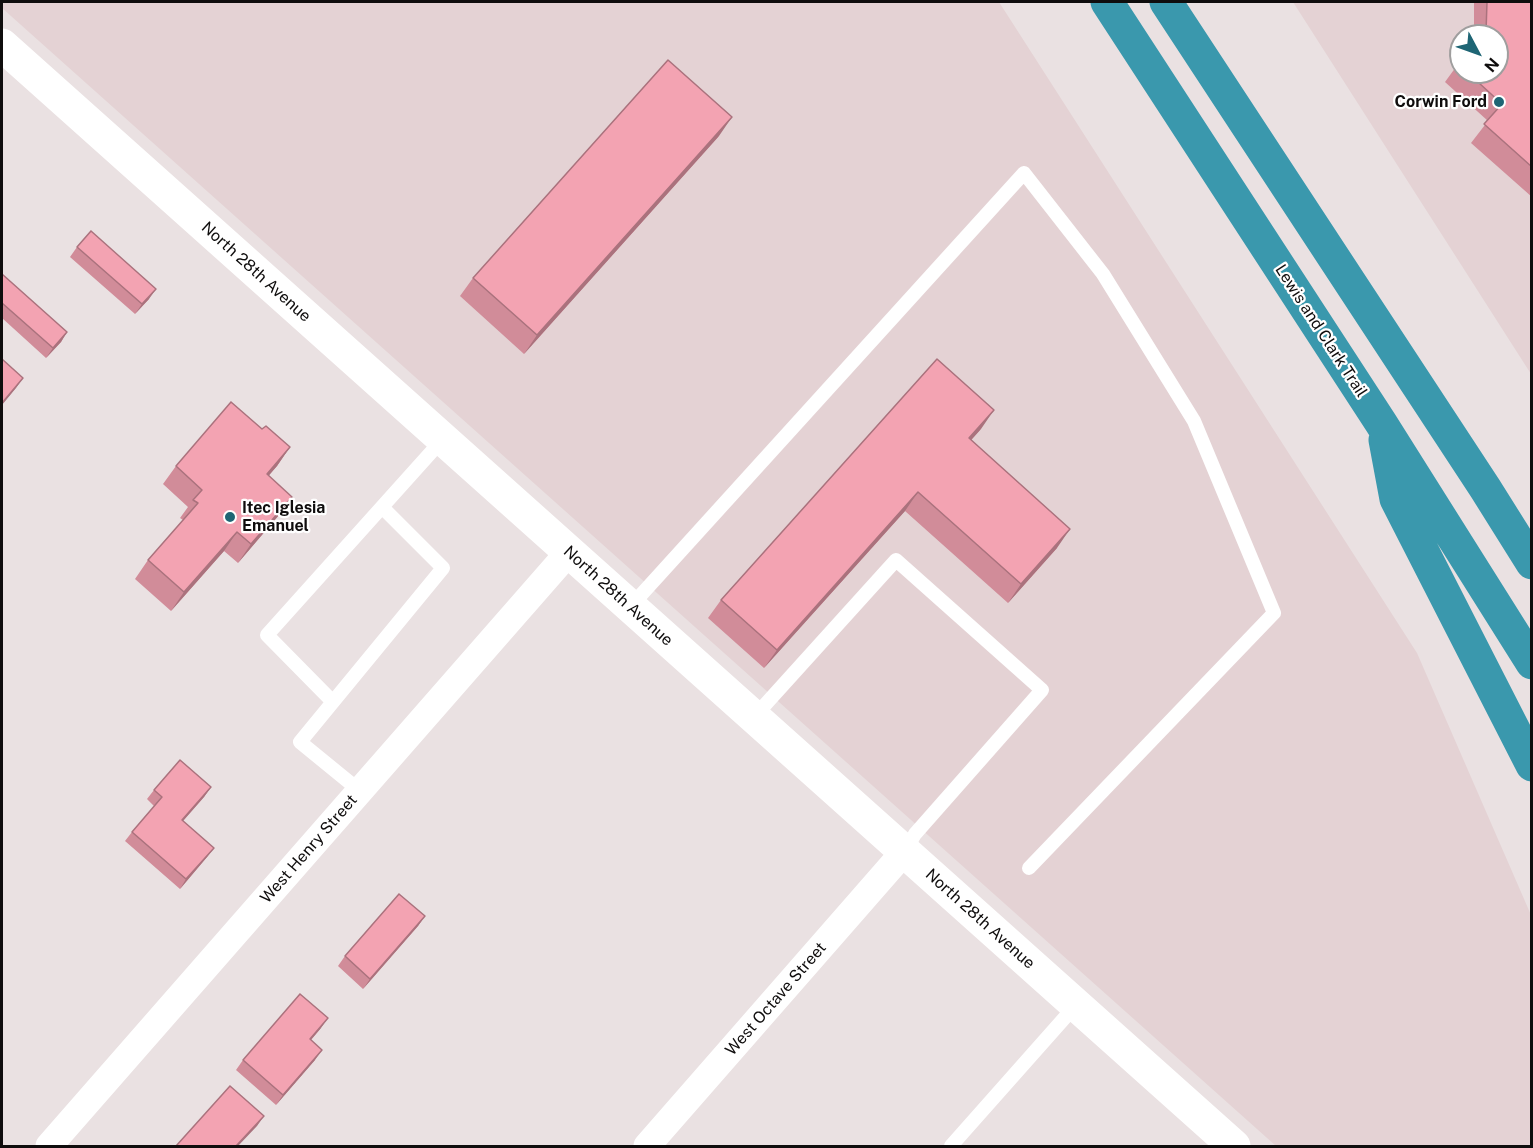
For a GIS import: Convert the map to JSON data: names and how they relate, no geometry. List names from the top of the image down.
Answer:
{
  "streets": {
    "highway": ["Lewis and Clark Trail"],
    "street": ["North 28th Avenue", "West Henry Street", "West Octave Street"]
  },
  "crossings": [
    ["North 28th Avenue", "West Henry Street"],
    ["North 28th Avenue", "West Octave Street"]
  ],
  "places": ["Corwin Ford", "Itec Iglesia Emanuel"],
  "north": "bottom right"
}
